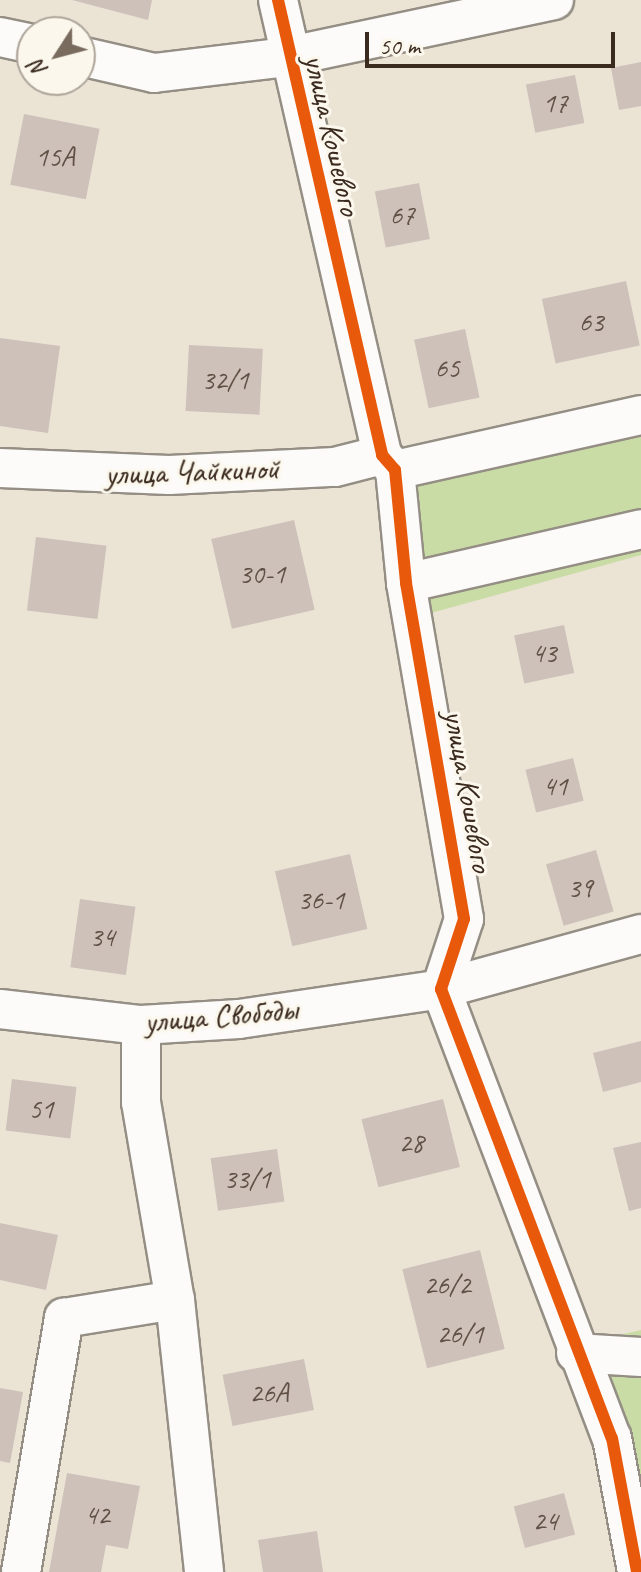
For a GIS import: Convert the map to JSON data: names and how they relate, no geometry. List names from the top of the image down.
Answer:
{
  "streets": {
    "street": ["улица Кошевого", "улица Чайкиной", "улица Свободы"]
  },
  "crossings": [
    ["улица Кошевого", "улица Чайкиной"],
    ["улица Кошевого", "улица Свободы"]
  ],
  "house_numbers": [
    "17",
    "15А",
    "67",
    "63",
    "65",
    "32/1",
    "30-1",
    "43",
    "41",
    "39",
    "36-1",
    "34",
    "51",
    "28",
    "33/1",
    "26/2",
    "26/1",
    "26А",
    "42",
    "24"
  ],
  "scale_bar": "50 m",
  "north": "bottom left"
}
